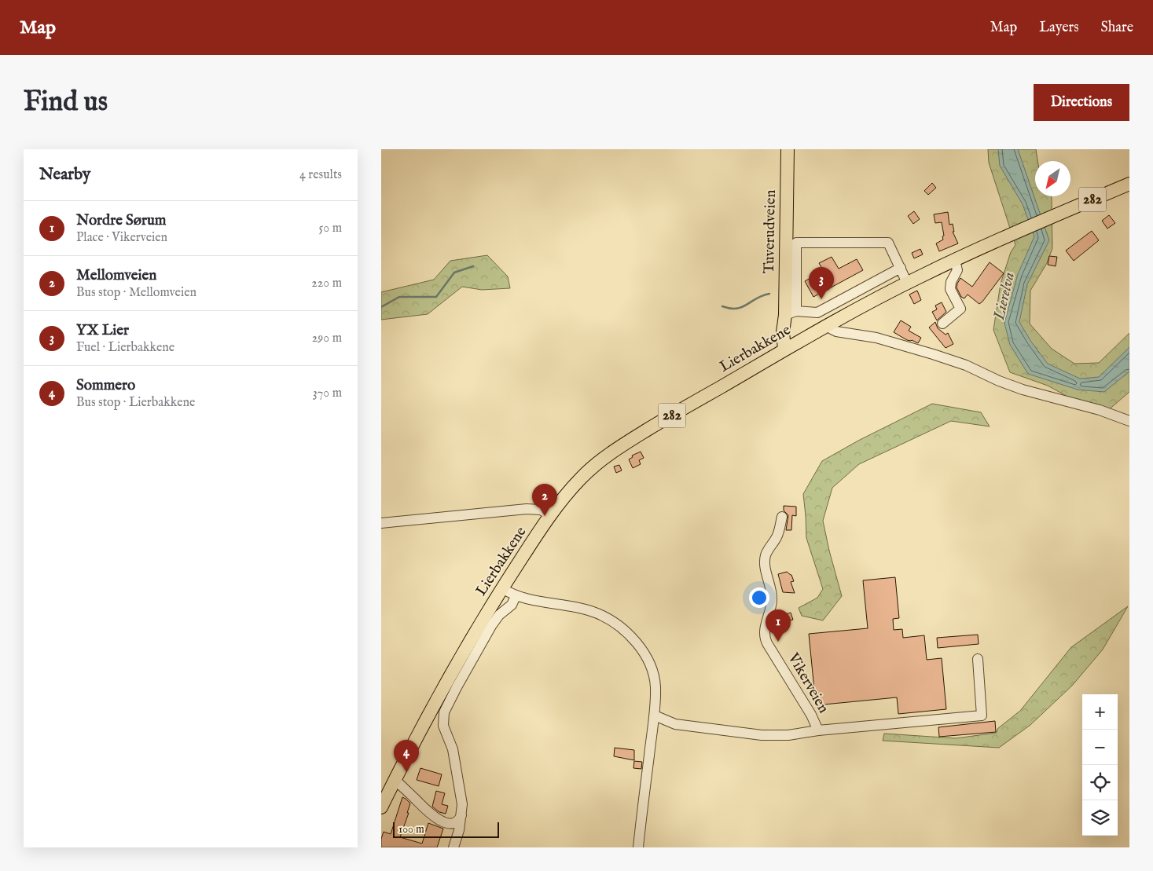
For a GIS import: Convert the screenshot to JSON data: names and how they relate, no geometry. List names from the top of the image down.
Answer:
{
  "streets": {
    "main road": ["282", "Tuverudveien", "Lierbakkene"],
    "street": ["Vikerveien"]
  },
  "crossings": [
    ["Tuverudveien", "Lierbakkene"]
  ],
  "water": ["Lierelva"],
  "scale_bar": "100 m",
  "north": "bottom left",
  "page": {
    "header": "Map",
    "nav": ["Map", "Layers", "Share"],
    "buttons": "Directions",
    "title": "Find us",
    "heading": ["Nearby", "4 results"],
    "list": [
      {
        "mark": "1",
        "name": "Nordre Sørum",
        "note": "Place · Vikerveien",
        "value": "50 m"
      },
      {
        "mark": "2",
        "name": "Mellomveien",
        "note": "Bus stop · Mellomveien",
        "value": "220 m"
      },
      {
        "mark": "3",
        "name": "YX Lier",
        "note": "Fuel · Lierbakkene",
        "value": "290 m"
      },
      {
        "mark": "4",
        "name": "Sommero",
        "note": "Bus stop · Lierbakkene",
        "value": "370 m"
      }
    ],
    "pins": [
      "3",
      "2",
      "1",
      "4"
    ],
    "map_buttons": ["+", "−"],
    "scale": "100 m"
  }
}
